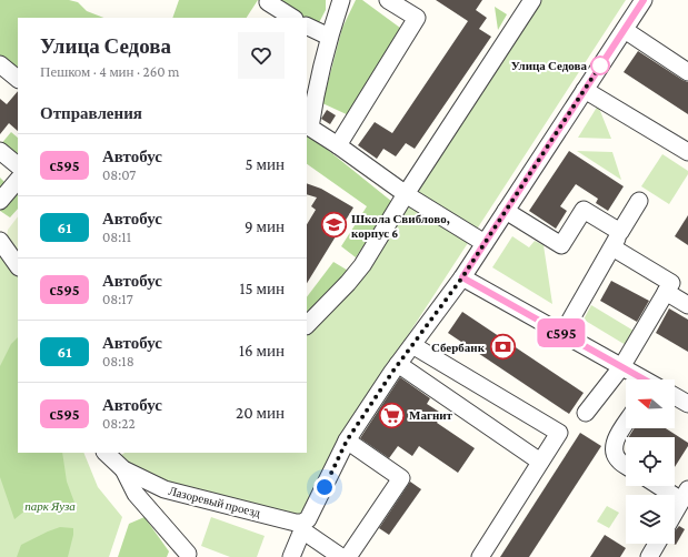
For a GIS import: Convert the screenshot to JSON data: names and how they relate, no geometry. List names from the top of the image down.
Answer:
{
  "streets": {
    "street": ["Лазоревый проезд"]
  },
  "parks": ["парк Яуза"],
  "places": {
    "other": ["Улица Седова"],
    "school or university": ["Школа Свиблово, корпус 6"],
    "bank": ["Сбербанк"],
    "supermarket": ["Магнит"]
  },
  "lines": ["bus line с595"],
  "north": "left",
  "page": {
    "on_map": "с595",
    "heading": [
      ["Улица Седова", "Пешком · 4 мин · 260 m"],
      "Отправления"
    ],
    "list": [
      {
        "mark": "с595",
        "name": "Автобус",
        "note": "08:07",
        "value": "5 мин"
      },
      {
        "mark": "61",
        "name": "Автобус",
        "note": "08:11",
        "value": "9 мин"
      },
      {
        "mark": "с595",
        "name": "Автобус",
        "note": "08:17",
        "value": "15 мин"
      },
      {
        "mark": "61",
        "name": "Автобус",
        "note": "08:18",
        "value": "16 мин"
      },
      {
        "mark": "с595",
        "name": "Автобус",
        "note": "08:22",
        "value": "20 мин"
      }
    ]
  }
}
